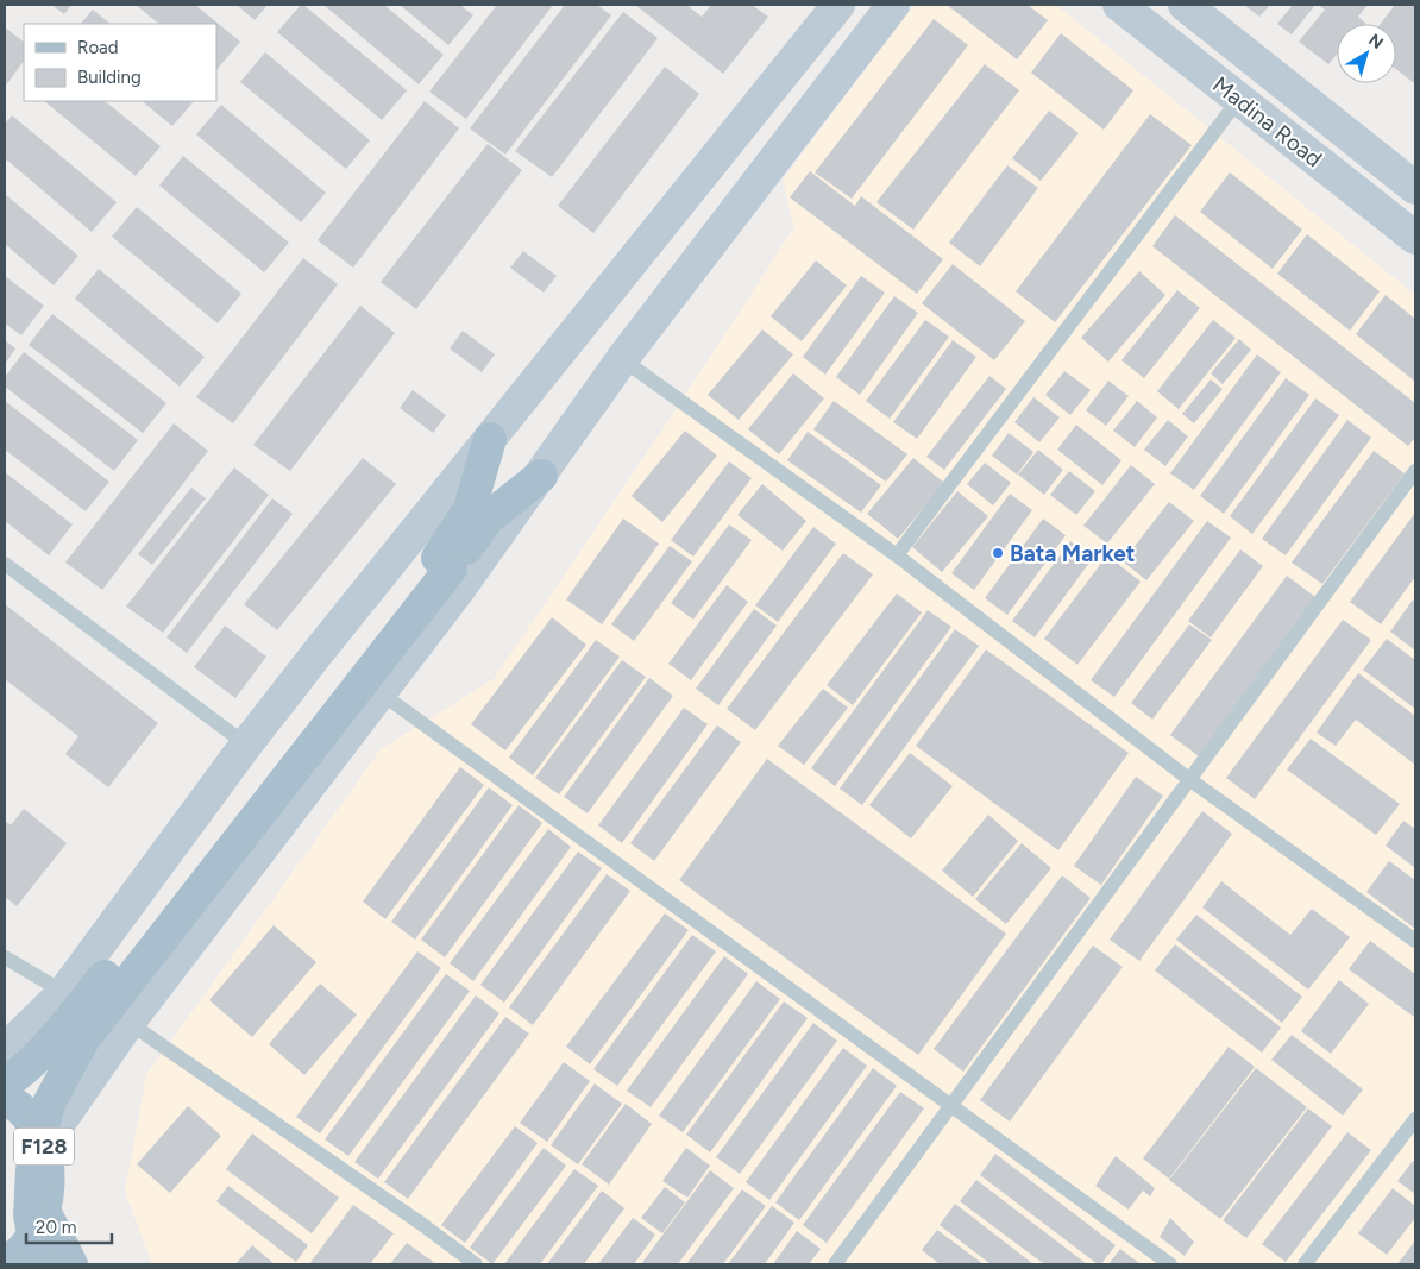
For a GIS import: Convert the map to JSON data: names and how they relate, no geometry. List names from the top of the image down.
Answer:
{
  "streets": {
    "main road": ["Madina Road", "F128"]
  },
  "places": ["Bata Market"],
  "legend": ["Road", "Building"],
  "scale_bar": "20 m",
  "north": "top right"
}
